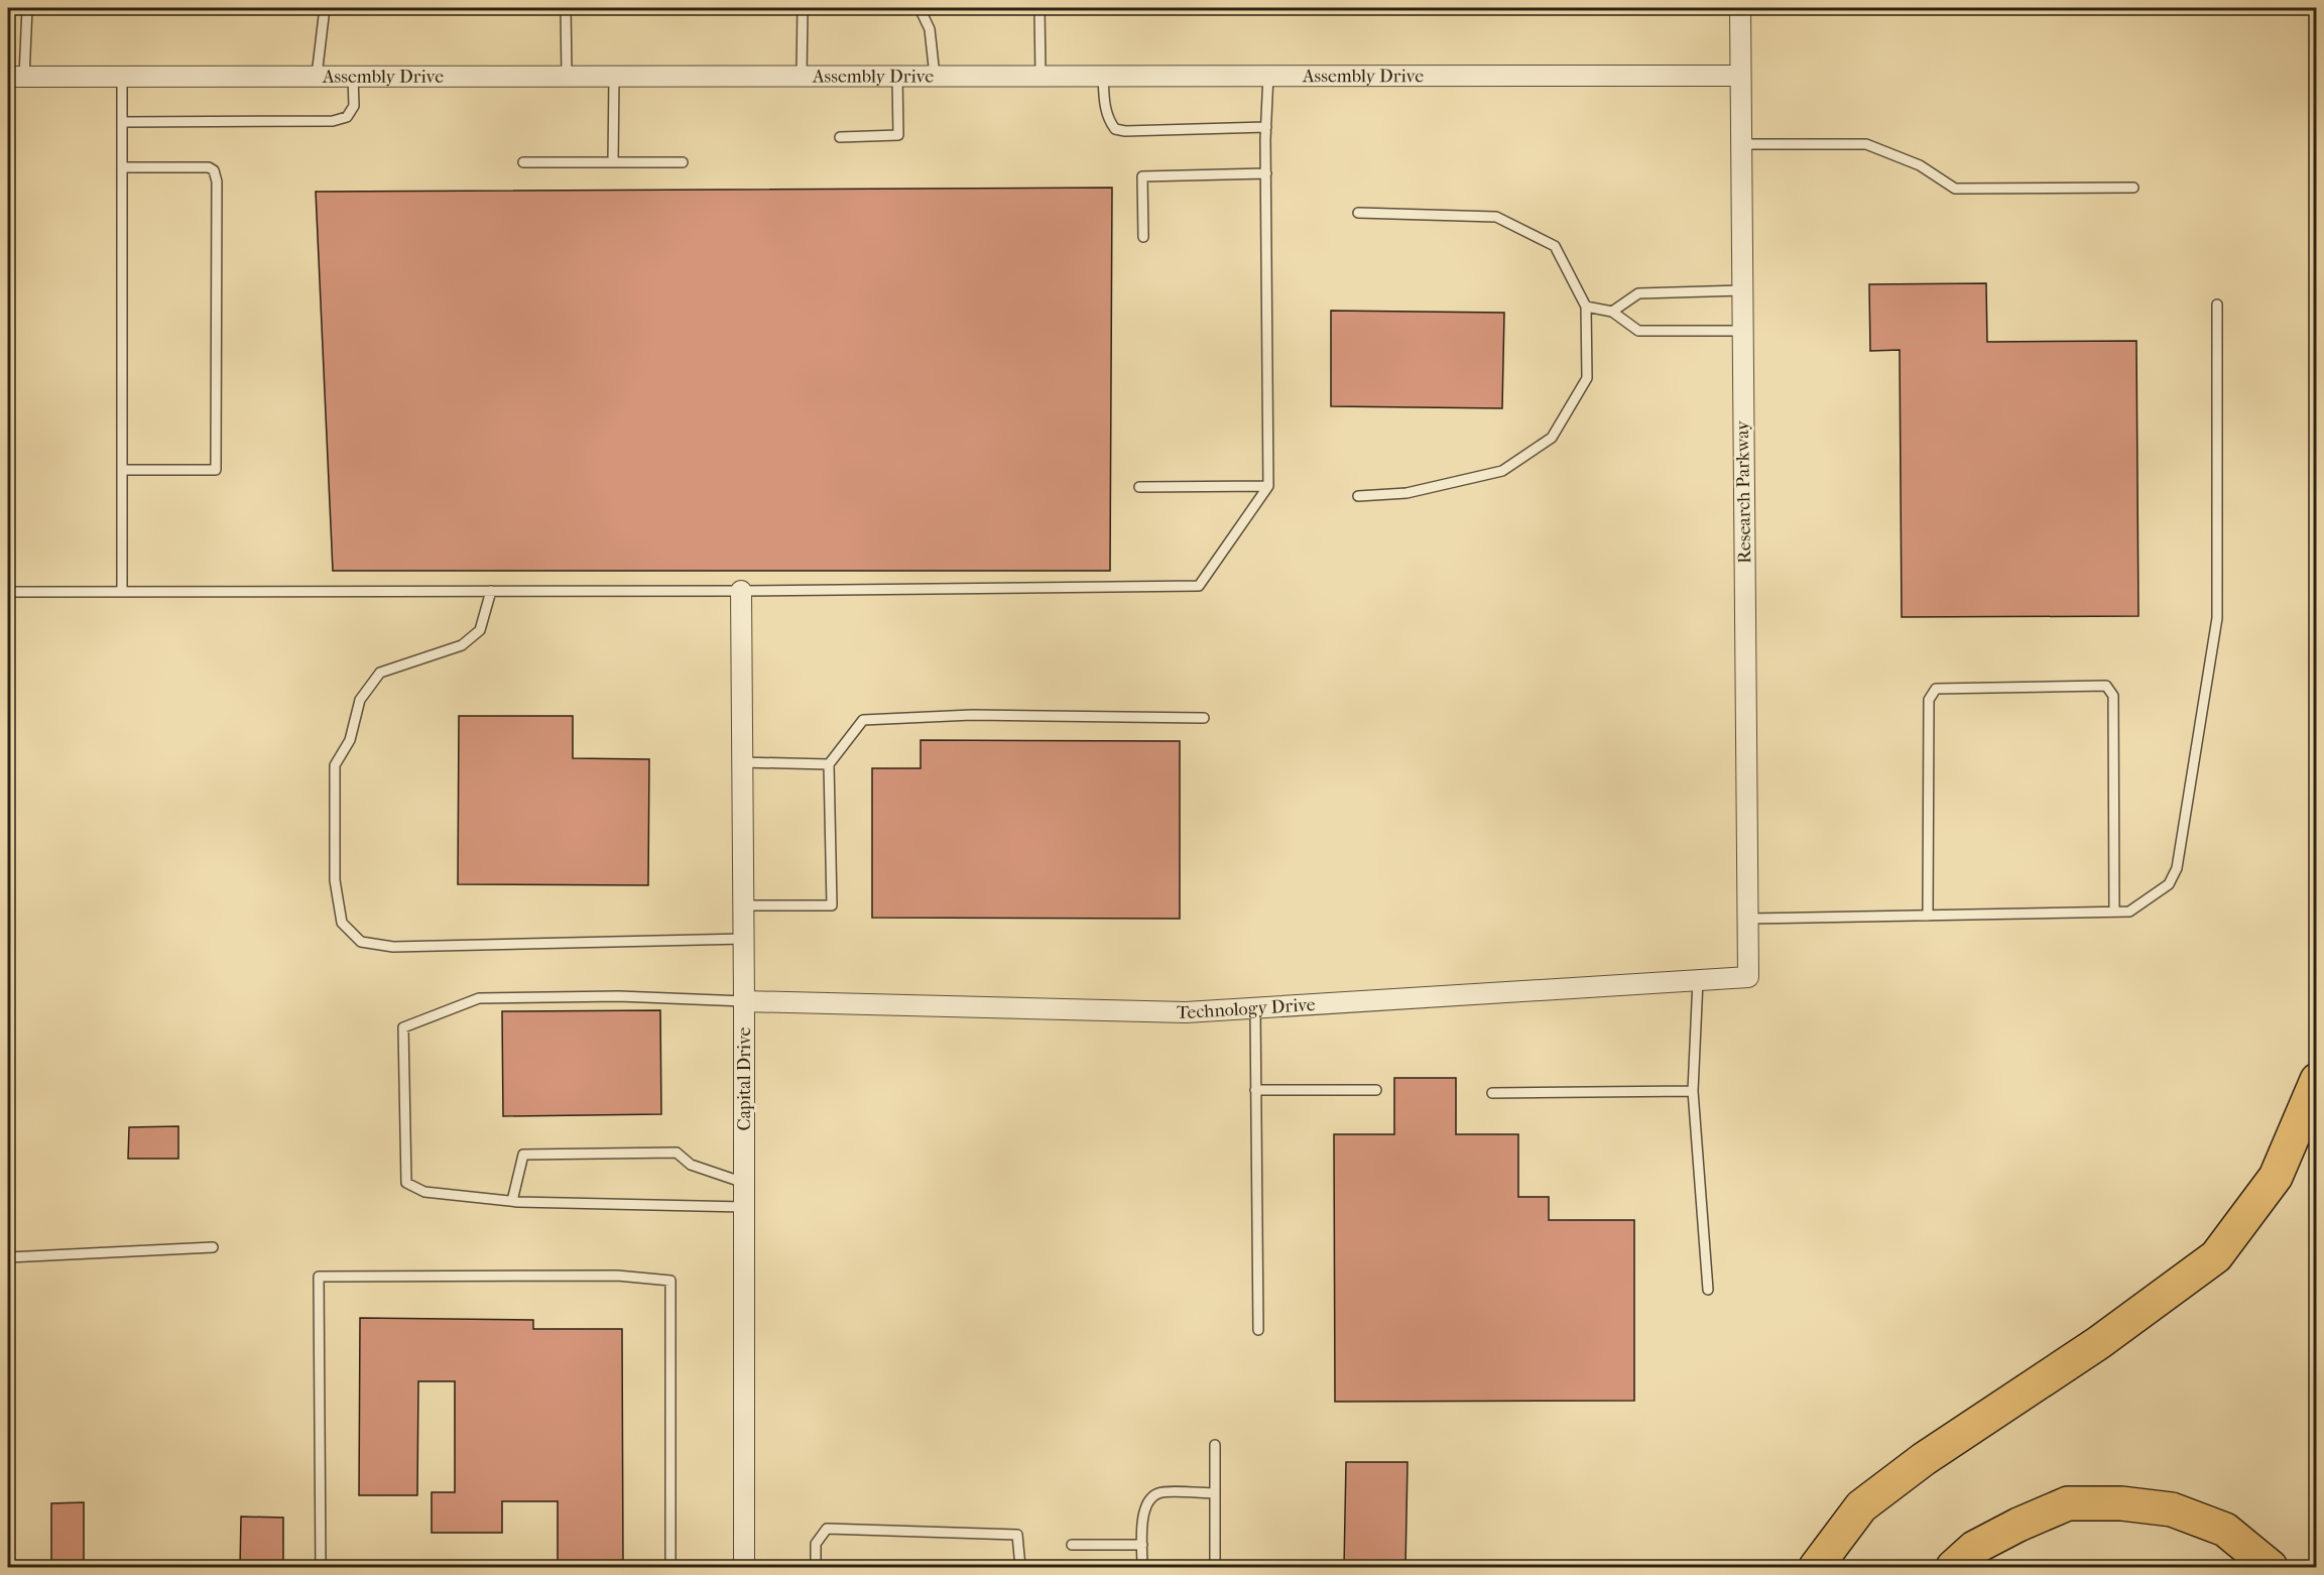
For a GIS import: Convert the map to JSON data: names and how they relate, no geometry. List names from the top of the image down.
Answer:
{
  "streets": {
    "street": [
      "Assembly Drive",
      "Research Parkway",
      "Technology Drive",
      "Capital Drive"
    ]
  },
  "crossings": [
    ["Assembly Drive", "Research Parkway"],
    ["Research Parkway", "Technology Drive"],
    ["Technology Drive", "Capital Drive"]
  ]
}
